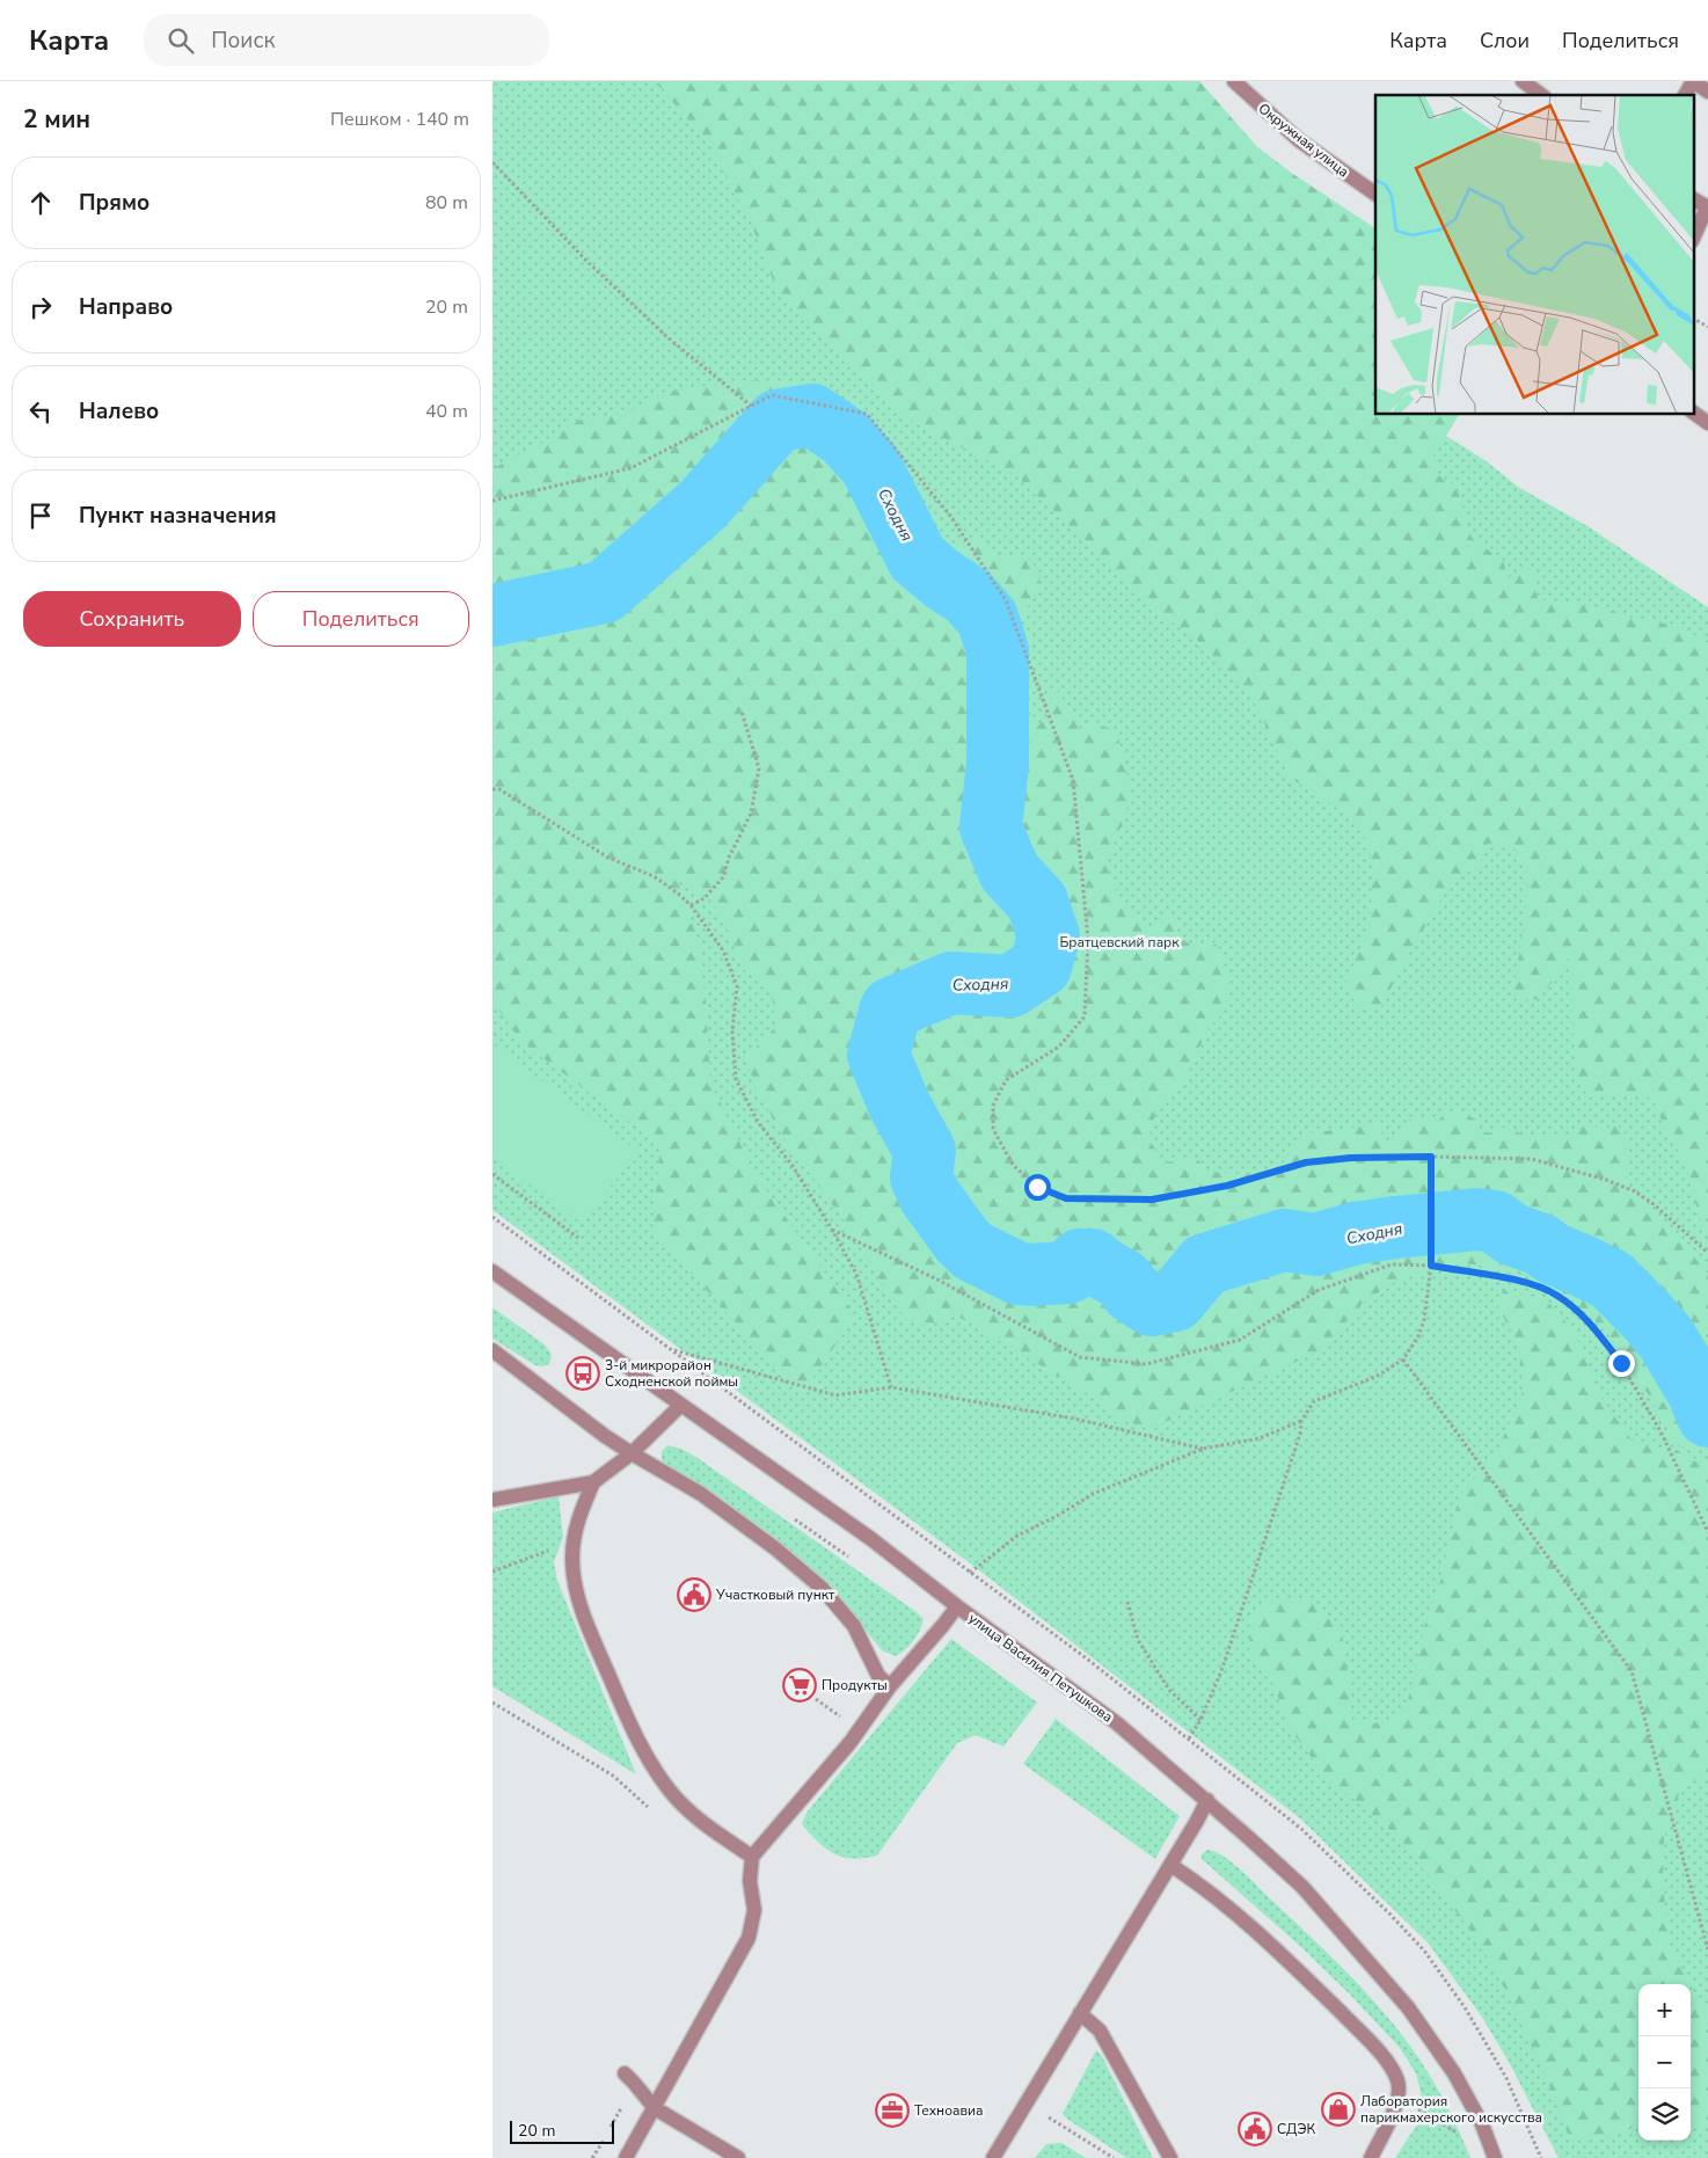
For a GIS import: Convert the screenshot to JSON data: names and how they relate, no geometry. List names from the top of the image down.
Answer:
{
  "streets": {
    "street": ["Окружная улица", "улица Василия Петушкова"]
  },
  "water": ["Сходня"],
  "parks": ["Братцевский парк"],
  "places": {
    "bus stop": ["3-й микрорайон Сходненской поймы"],
    "public building": ["Участковый пункт", "СДЭК"],
    "supermarket": ["Продукты"],
    "shop": ["Лаборатория парикмахерского искусства"],
    "office": ["Техноавиа"]
  },
  "scale_bar": "20 m",
  "page": {
    "header": "Карта",
    "search": "Поиск",
    "nav": ["Карта", "Слои", "Поделиться"],
    "heading": ["2 мин", "Пешком · 140 m"],
    "list": [
      ["Прямо", "80 m"],
      ["Направо", "20 m"],
      ["Налево", "40 m"],
      "Пункт назначения"
    ],
    "buttons": ["Сохранить", "Поделиться"],
    "map_buttons": ["+", "−"],
    "scale": "20 m"
  }
}
